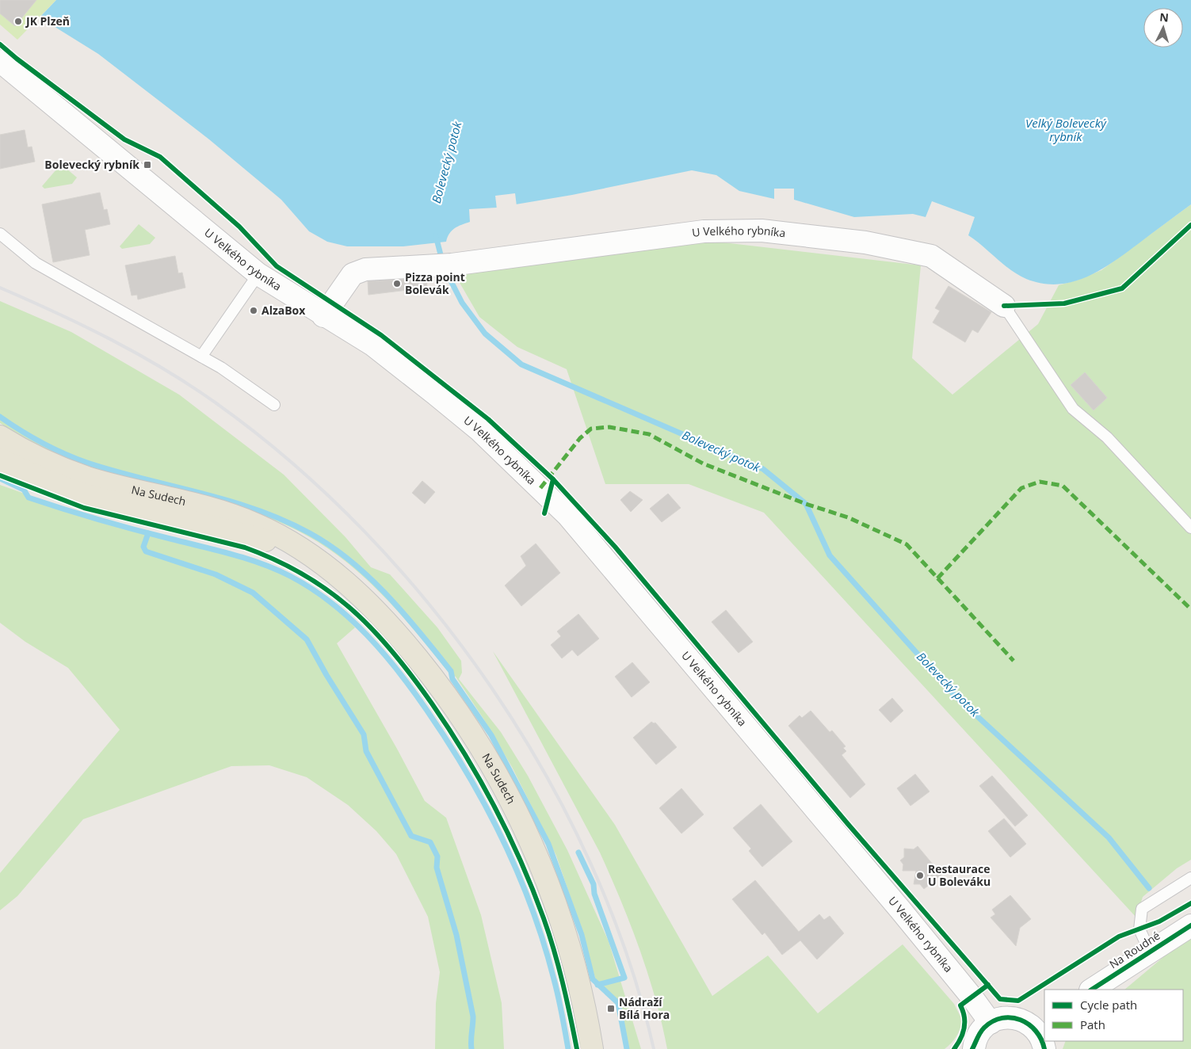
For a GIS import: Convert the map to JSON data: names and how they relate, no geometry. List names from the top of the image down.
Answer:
{
  "streets": {
    "main road": ["Na Sudech"],
    "street": ["U Velkého rybníka", "Na Roudné"]
  },
  "water": ["Velký Bolevecký rybník", "Bolevecký potok"],
  "places": {
    "other": [
      "JK Plzeň",
      "Pizza point Bolevák",
      "AlzaBox",
      "Restaurace U Boleváku"
    ],
    "transit": ["Bolevecký rybník", "Nádraží Bílá Hora"]
  },
  "legend": ["Cycle path", "Path"],
  "north": "top"
}
